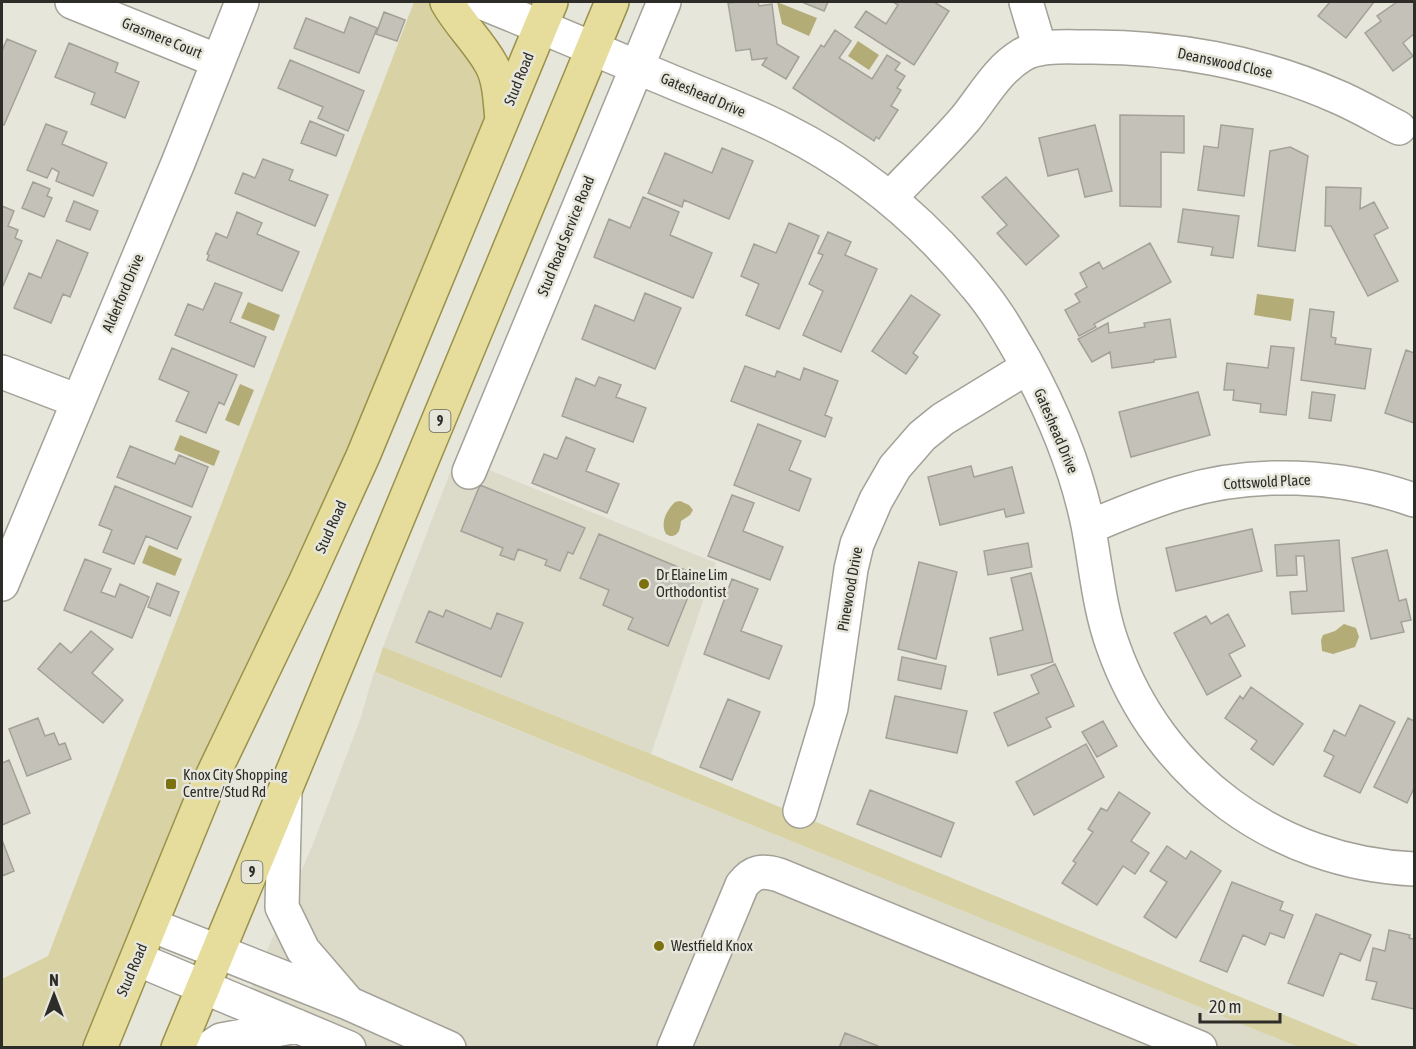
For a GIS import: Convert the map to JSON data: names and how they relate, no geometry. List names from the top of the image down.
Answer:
{
  "streets": {
    "main road": ["Stud Road", "9"],
    "street": [
      "Grasmere Court",
      "Deanswood Close",
      "Gateshead Drive",
      "Stud Road Service Road",
      "Alderford Drive",
      "Cottswold Place",
      "Pinewood Drive"
    ]
  },
  "crossings": [
    ["Grasmere Court", "Alderford Drive"],
    ["Deanswood Close", "Gateshead Drive"],
    ["Stud Road", "Gateshead Drive"],
    ["Gateshead Drive", "Stud Road Service Road"],
    ["Gateshead Drive", "9"],
    ["Gateshead Drive", "Cottswold Place"],
    ["Gateshead Drive", "Pinewood Drive"]
  ],
  "places": {
    "other": ["Dr Elaine Lim Orthodontist", "Westfield Knox"],
    "transit": ["Knox City Shopping Centre/Stud Rd"]
  },
  "scale_bar": "20 m",
  "north": "top"
}
